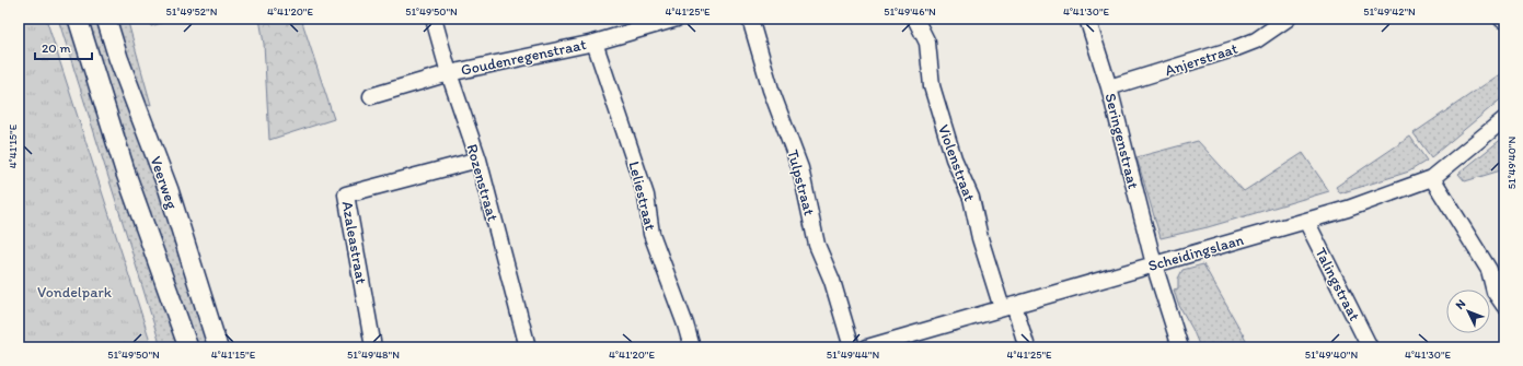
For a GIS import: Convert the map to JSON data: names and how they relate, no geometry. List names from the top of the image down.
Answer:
{
  "streets": {
    "street": [
      "Goudenregenstraat",
      "Anjerstraat",
      "Seringenstraat",
      "Violenstraat",
      "Veerweg",
      "Rozenstraat",
      "Tulpstraat",
      "Leliestraat",
      "Azaleastraat",
      "Scheidingslaan",
      "Talingstraat"
    ]
  },
  "crossings": [
    ["Goudenregenstraat", "Rozenstraat"],
    ["Goudenregenstraat", "Leliestraat"],
    ["Anjerstraat", "Seringenstraat"],
    ["Seringenstraat", "Scheidingslaan"],
    ["Violenstraat", "Scheidingslaan"],
    ["Rozenstraat", "Azaleastraat"],
    ["Scheidingslaan", "Talingstraat"]
  ],
  "parks": ["Vondelpark"],
  "scale_bar": "20 m",
  "north": "top left",
  "coordinates": [
    "51°49'52\"N",
    "4°41'20\"E",
    "51°49'50\"N",
    "4°41'25\"E",
    "51°49'46\"N",
    "4°41'30\"E",
    "51°49'42\"N",
    "4°41'15\"E",
    "51°49'40\"N",
    "51°49'48\"N",
    "51°49'44\"N"
  ]
}
